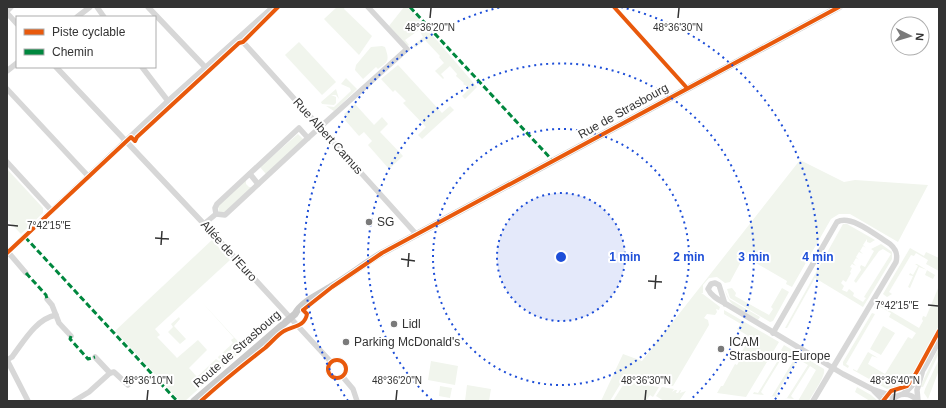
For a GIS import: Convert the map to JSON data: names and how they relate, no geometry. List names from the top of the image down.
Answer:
{
  "streets": {
    "main road": ["Rue de Strasbourg", "Route de Strasbourg"],
    "street": ["Rue Albert Camus", "Allée de l'Euro"]
  },
  "crossings": [
    ["Rue de Strasbourg", "Rue Albert Camus"],
    ["Rue de Strasbourg", "Route de Strasbourg"],
    ["Rue Albert Camus", "Route de Strasbourg"],
    ["Allée de l'Euro", "Route de Strasbourg"]
  ],
  "places": [
    "SG",
    "Lidl",
    "Parking McDonald's",
    "ICAM Strasbourg-Europe"
  ],
  "legend": ["Piste cyclable", "Chemin"],
  "north": "right",
  "coordinates": [
    "48°36'20\"N",
    "48°36'30\"N",
    "7°42'15\"E",
    "48°36'10\"N",
    "48°36'40\"N"
  ],
  "rings": [
    "1 min",
    "2 min",
    "3 min",
    "4 min"
  ]
}
